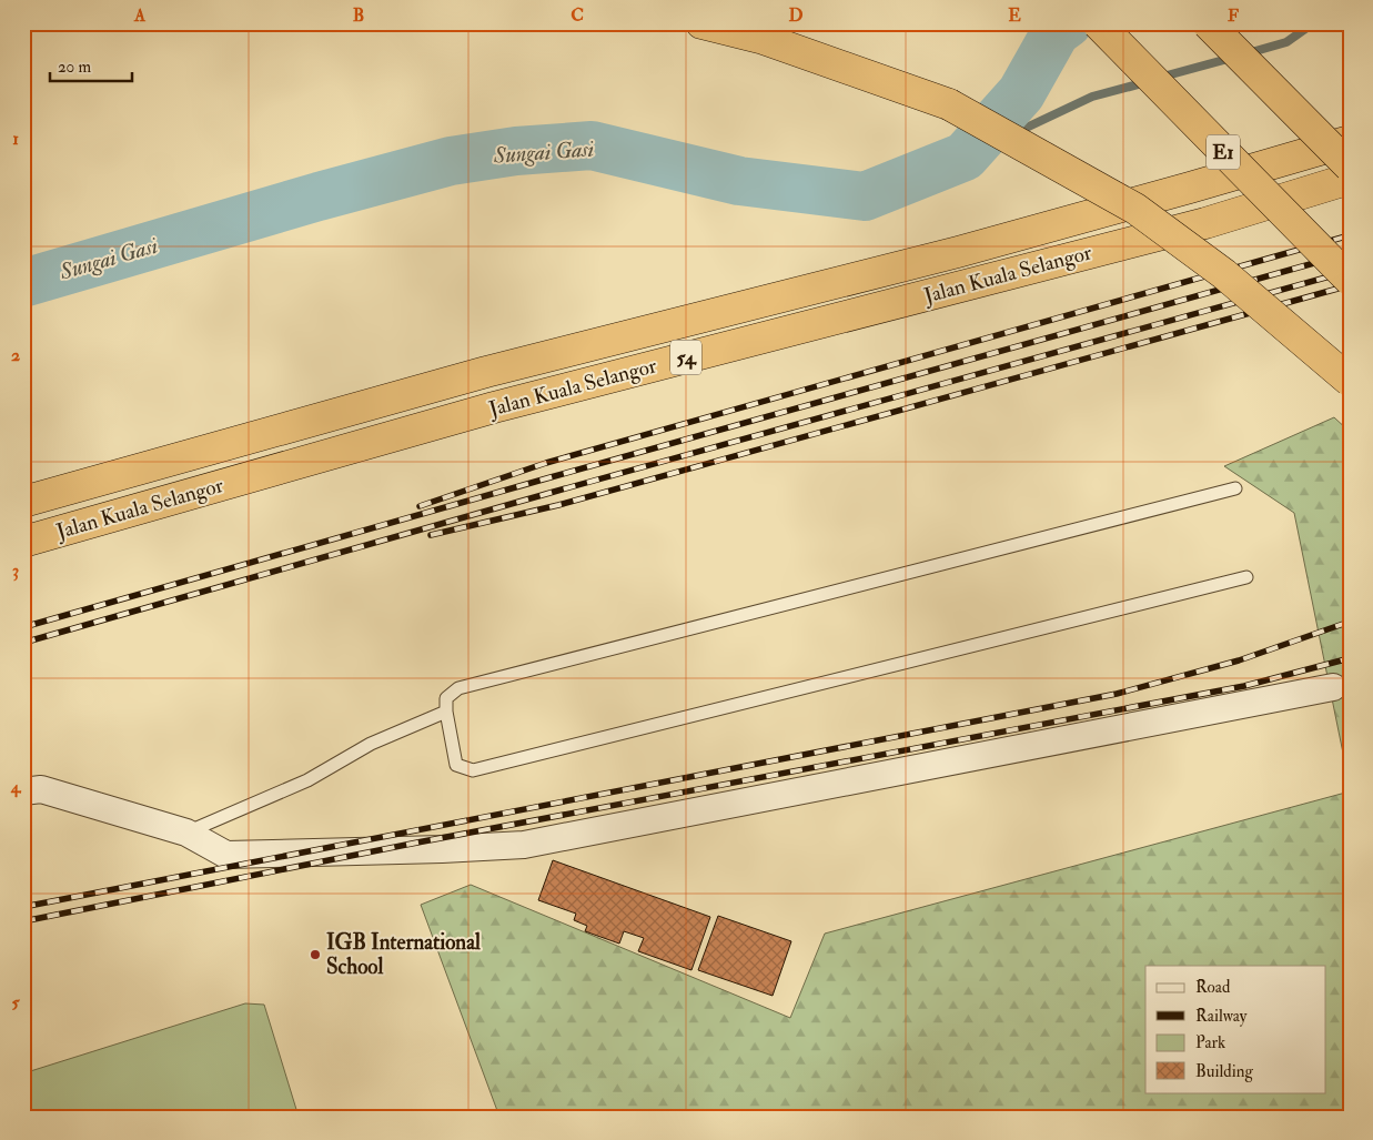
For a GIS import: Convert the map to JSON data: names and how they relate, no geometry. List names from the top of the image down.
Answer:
{
  "streets": {
    "highway": ["E1", "Jalan Kuala Selangor", "54"]
  },
  "water": ["Sungai Gasi"],
  "places": ["IGB International School"],
  "legend": [
    "Road",
    "Railway",
    "Park",
    "Building"
  ],
  "scale_bar": "20 m",
  "grid": {
    "columns": [
      "A",
      "B",
      "C",
      "D",
      "E",
      "F"
    ],
    "rows": [
      "1",
      "2",
      "3",
      "4",
      "5"
    ]
  }
}
